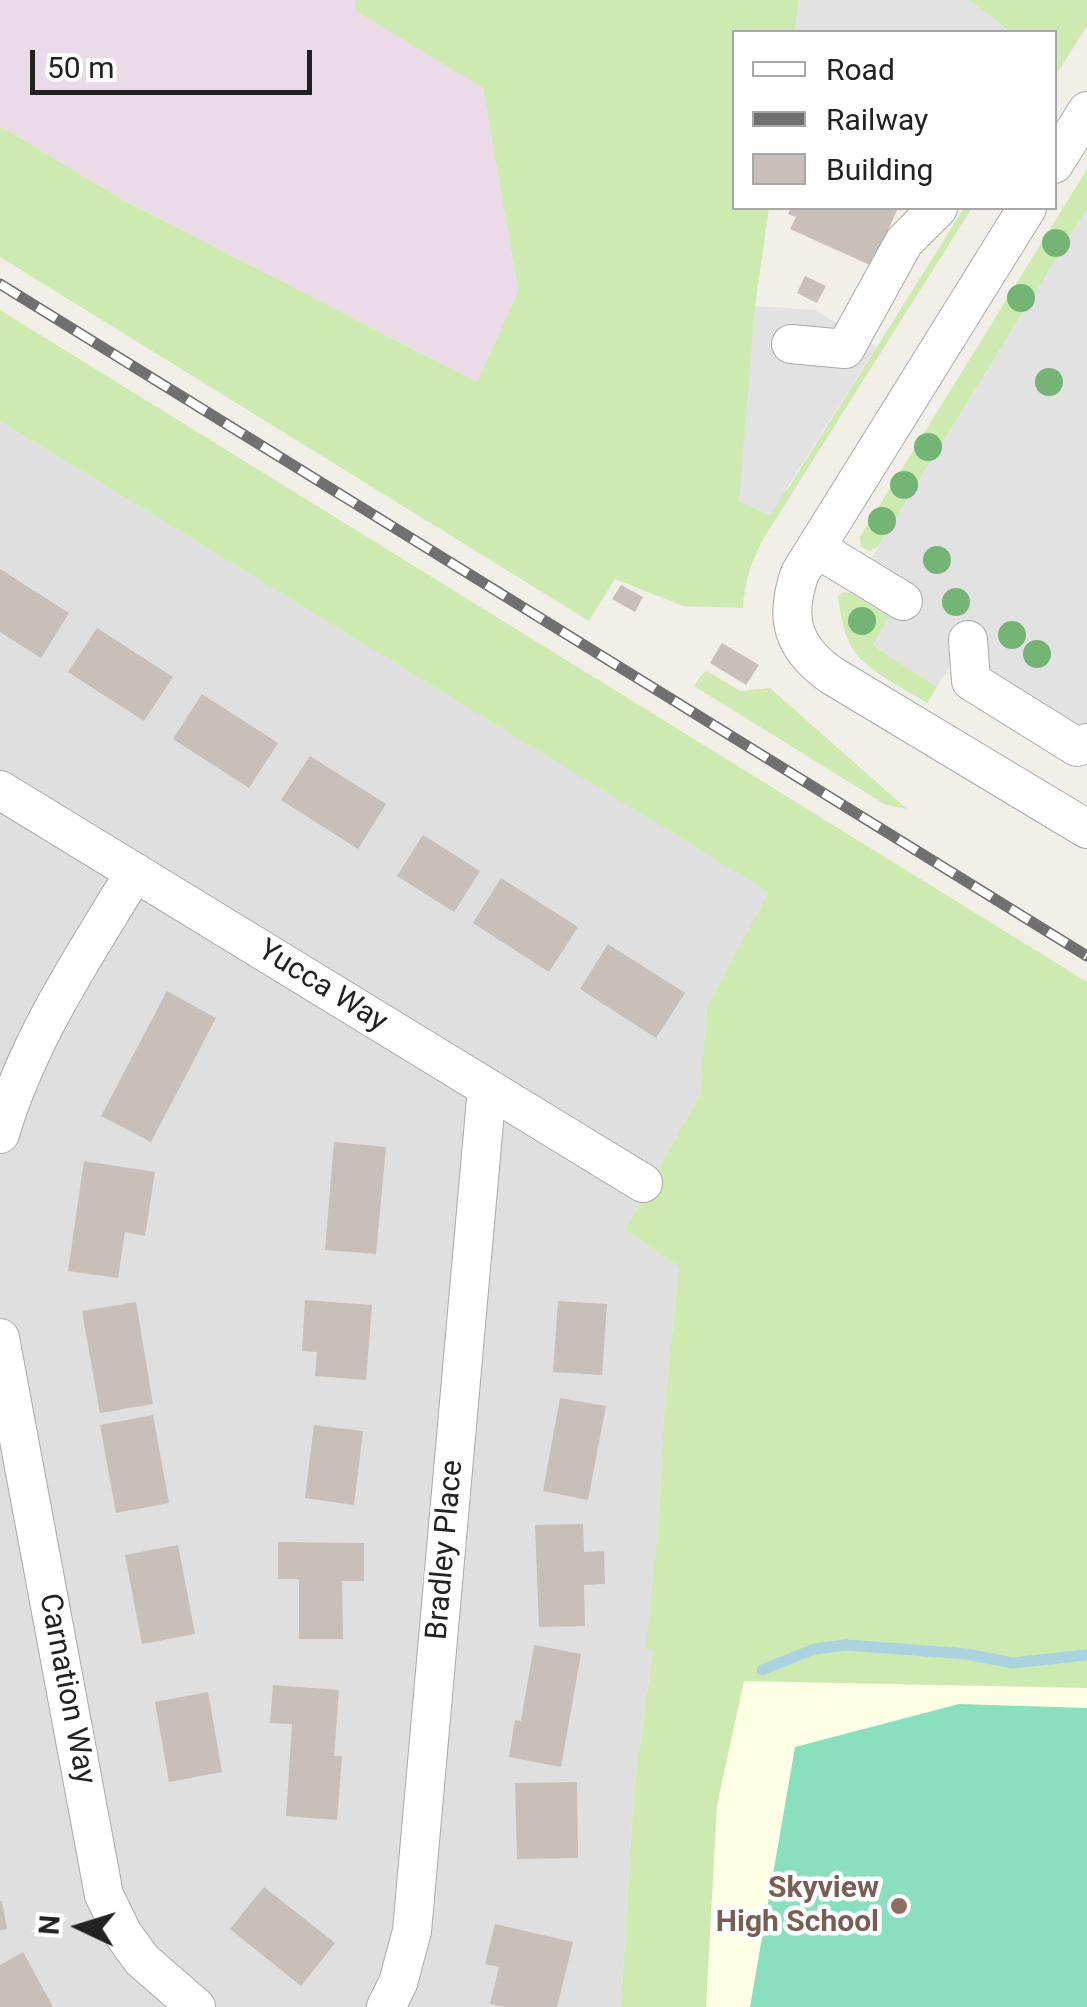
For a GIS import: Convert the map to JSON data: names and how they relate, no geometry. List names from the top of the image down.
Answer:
{
  "streets": {
    "street": ["Yucca Way", "Bradley Place", "Carnation Way"]
  },
  "crossings": [
    ["Yucca Way", "Bradley Place"]
  ],
  "places": ["Skyview High School"],
  "legend": ["Road", "Railway", "Building"],
  "scale_bar": "50 m",
  "north": "left"
}
